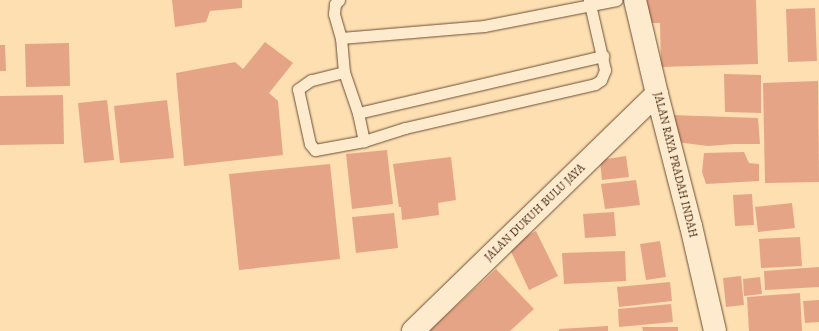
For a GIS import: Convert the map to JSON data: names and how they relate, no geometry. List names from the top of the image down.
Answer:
{
  "streets": {
    "street": ["JALAN RAYA PRADAH INDAH", "JALAN DUKUH BULU JAYA"]
  },
  "crossings": [
    ["JALAN RAYA PRADAH INDAH", "JALAN DUKUH BULU JAYA"]
  ]
}
